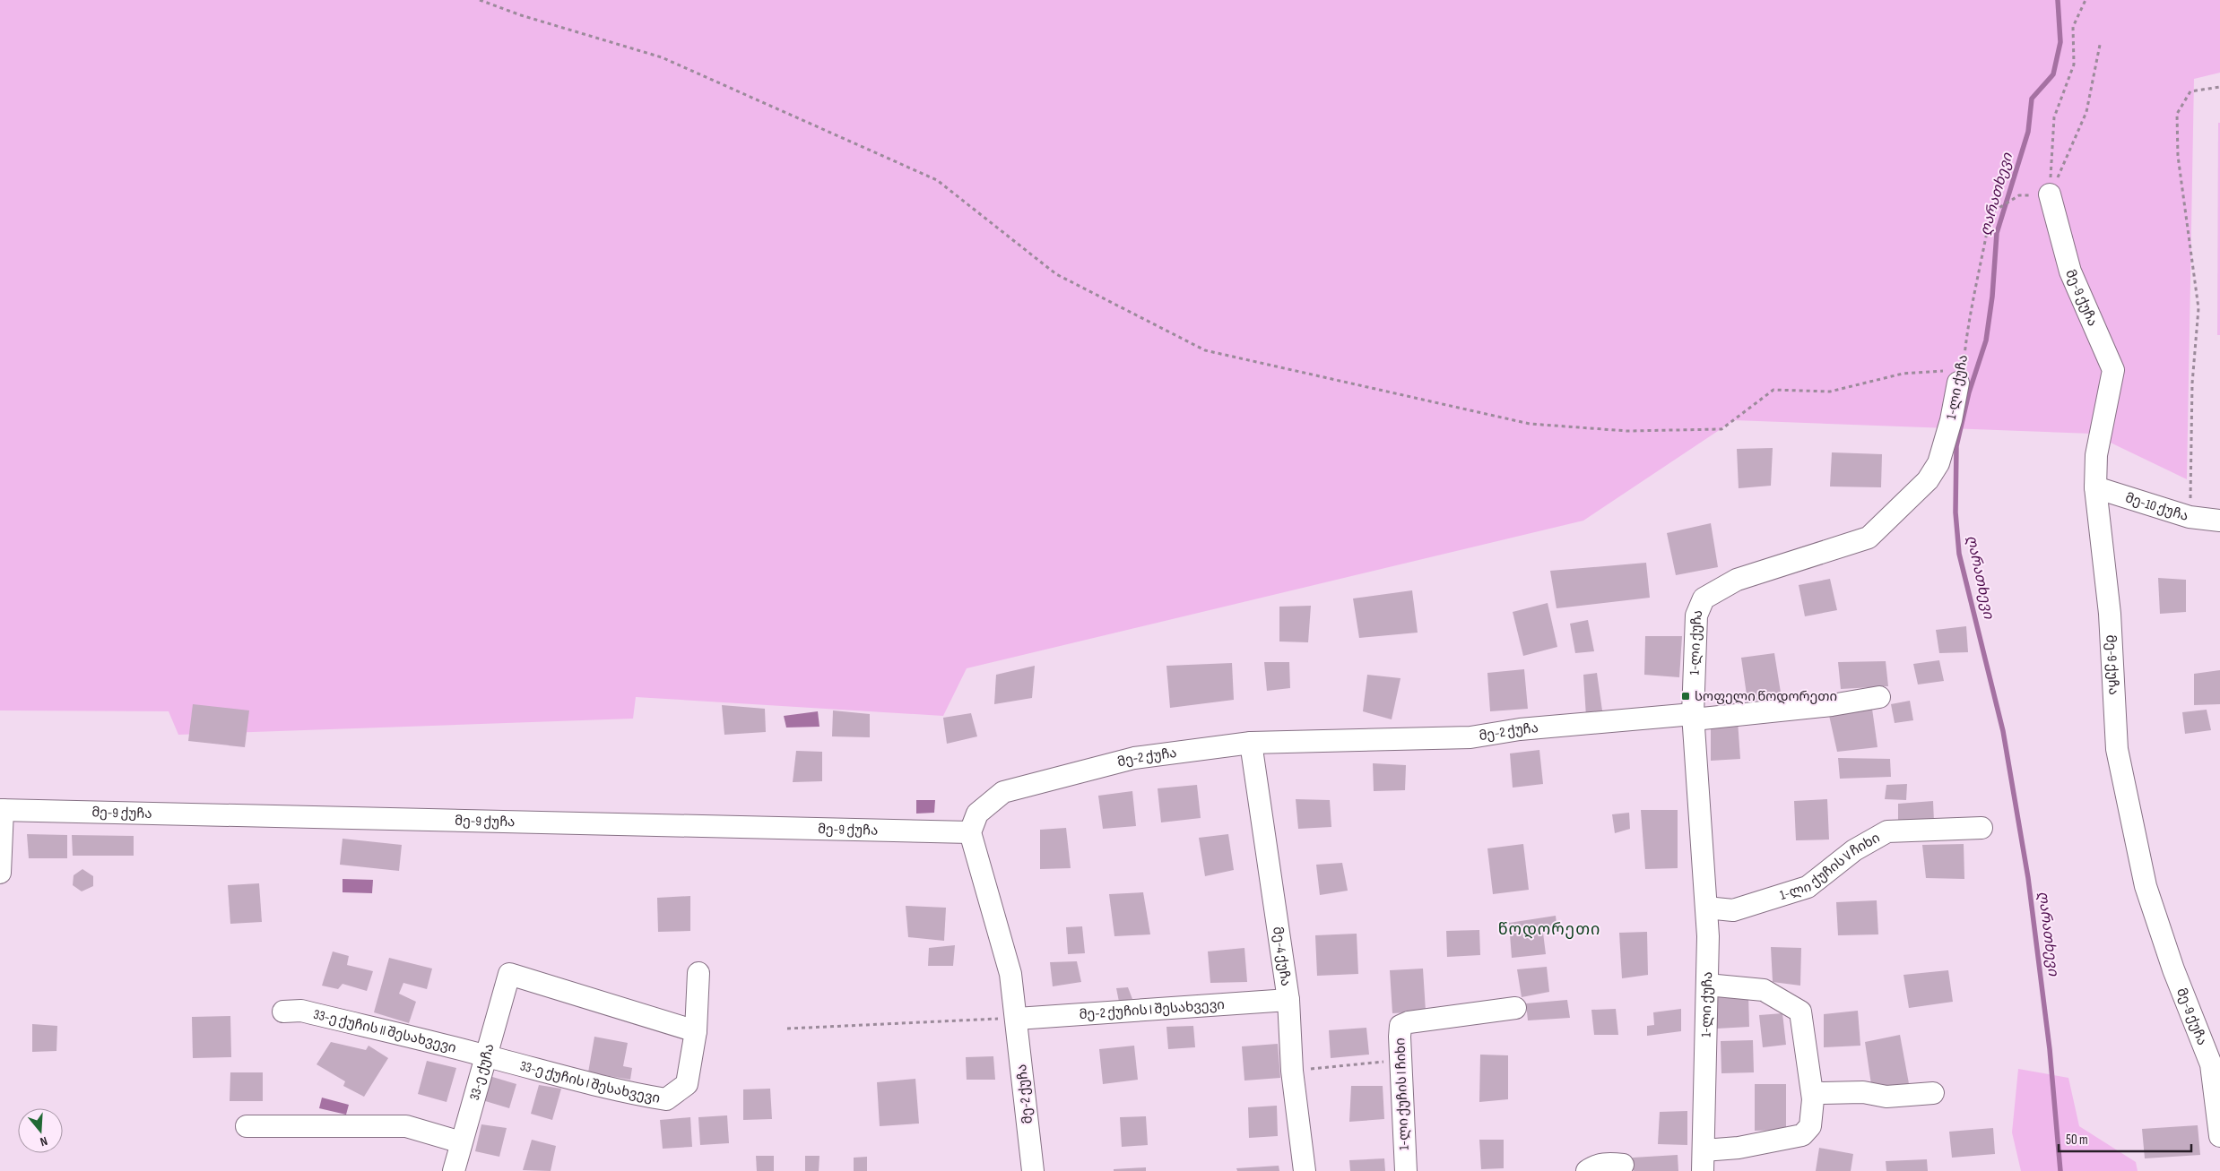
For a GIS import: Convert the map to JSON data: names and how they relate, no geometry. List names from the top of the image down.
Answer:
{
  "streets": {
    "street": [
      "მე-9 ქუჩა",
      "1-ლი ქუჩა",
      "მე-10 ქუჩა",
      "მე-2 ქუჩა",
      "1-ლი ქუჩის V ჩიხი",
      "მე-4 ქუჩა",
      "მე-2 ქუჩის I შესახვევი",
      "33-ე ქუჩის II შესახვევი",
      "33-ე ქუჩა",
      "33-ე ქუჩის I შესახვევი",
      "1-ლი ქუჩის I ჩიხი"
    ]
  },
  "crossings": [
    ["მე-9 ქუჩა", "მე-10 ქუჩა"],
    ["მე-9 ქუჩა", "მე-2 ქუჩა"],
    ["1-ლი ქუჩა", "მე-2 ქუჩა"],
    ["1-ლი ქუჩა", "1-ლი ქუჩის V ჩიხი"],
    ["მე-2 ქუჩა", "მე-4 ქუჩა"],
    ["მე-2 ქუჩა", "მე-2 ქუჩის I შესახვევი"],
    ["მე-4 ქუჩა", "მე-2 ქუჩის I შესახვევი"],
    ["33-ე ქუჩის II შესახვევი", "33-ე ქუჩა"],
    ["33-ე ქუჩის II შესახვევი", "33-ე ქუჩის I შესახვევი"],
    ["33-ე ქუჩა", "33-ე ქუჩის I შესახვევი"]
  ],
  "districts": ["წოდორეთი"],
  "water": ["ღარათხევი"],
  "places": {
    "transit": ["სოფელი წოდორეთი"]
  },
  "scale_bar": "50 m",
  "north": "bottom"
}
